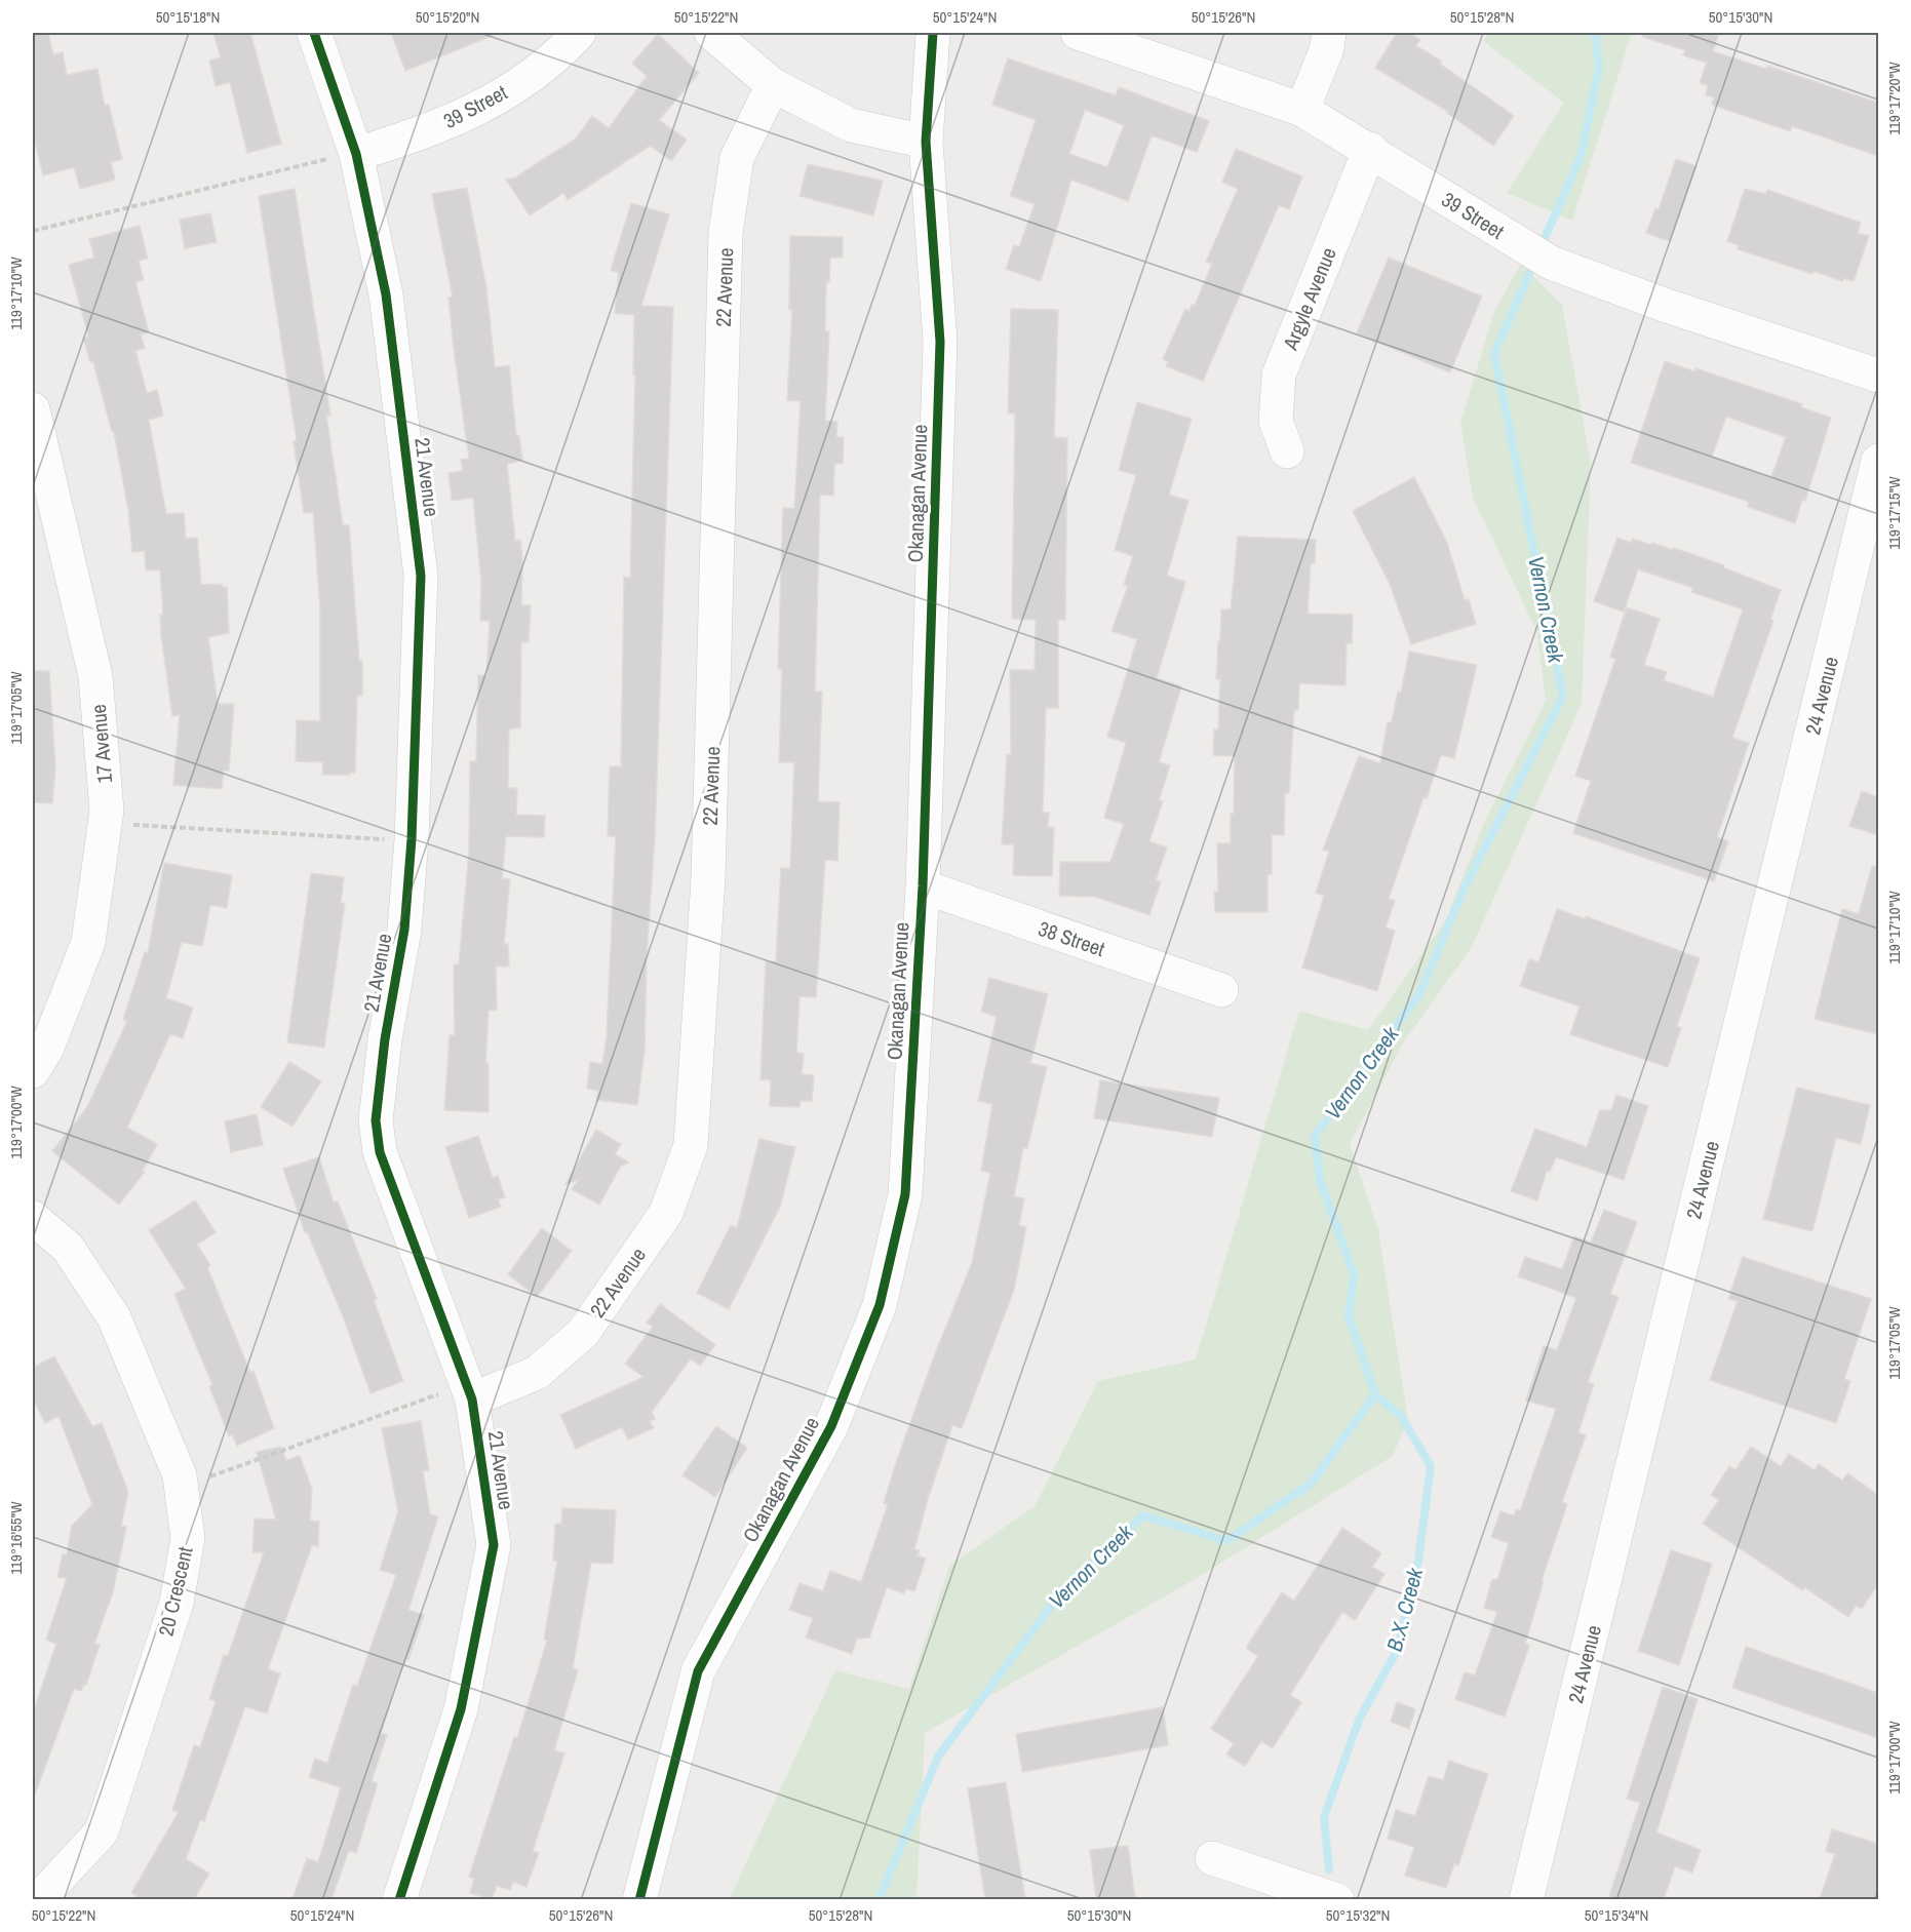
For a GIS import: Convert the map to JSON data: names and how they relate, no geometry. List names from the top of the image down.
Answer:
{
  "streets": {
    "street": [
      "39 Street",
      "22 Avenue",
      "Argyle Avenue",
      "21 Avenue",
      "Okanagan Avenue",
      "24 Avenue",
      "17 Avenue",
      "38 Street",
      "20 Crescent"
    ]
  },
  "crossings": [
    ["39 Street", "Argyle Avenue"],
    ["39 Street", "21 Avenue"],
    ["22 Avenue", "21 Avenue"],
    ["Okanagan Avenue", "38 Street"]
  ],
  "water": ["Vernon Creek", "B.X. Creek"],
  "coordinates": [
    "50°15'18\"N",
    "50°15'20\"N",
    "50°15'22\"N",
    "50°15'24\"N",
    "50°15'26\"N",
    "50°15'28\"N",
    "50°15'30\"N",
    "119°17'20\"W",
    "119°17'10\"W",
    "119°17'15\"W",
    "119°17'05\"W",
    "119°17'00\"W",
    "119°16'55\"W",
    "50°15'32\"N",
    "50°15'34\"N"
  ]
}
